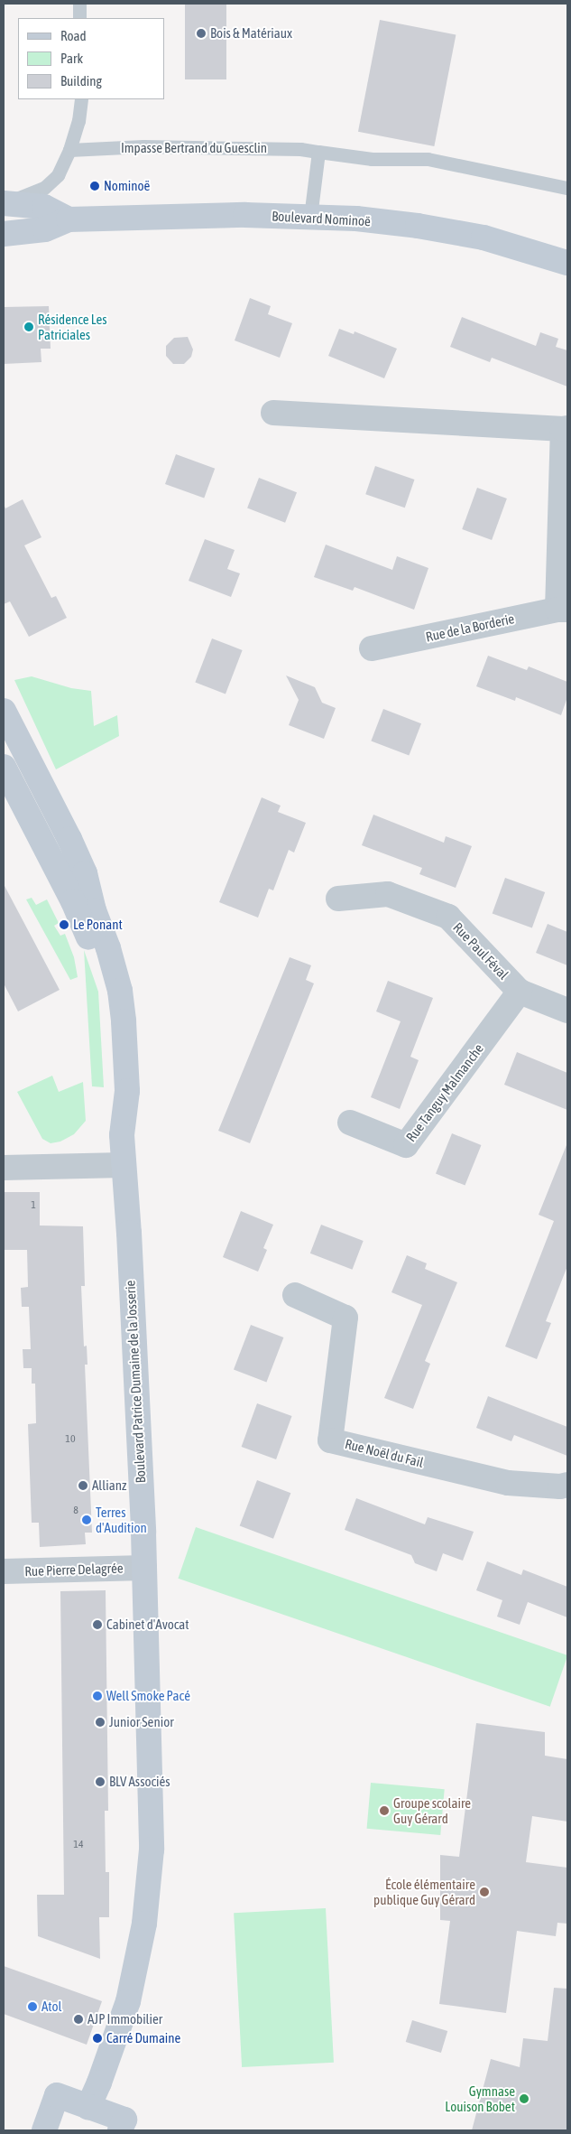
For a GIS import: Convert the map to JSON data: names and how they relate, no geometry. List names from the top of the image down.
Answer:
{
  "streets": {
    "street": [
      "Boulevard Nominoë",
      "Rue de la Borderie",
      "Rue Paul Féval",
      "Rue Tanguy Malmanche",
      "Boulevard Patrice Dumaine de la Josserie",
      "Rue Noël du Fail",
      "Rue Pierre Delagrée"
    ],
    "lane": ["Impasse Bertrand du Guesclin"]
  },
  "crossings": [
    ["Rue Paul Féval", "Rue Tanguy Malmanche"],
    ["Boulevard Patrice Dumaine de la Josserie", "Rue Pierre Delagrée"]
  ],
  "places": [
    "Bois & Matériaux",
    "Nominoë",
    "Résidence Les Patriciales",
    "Le Ponant",
    "Allianz",
    "Terres d'Audition",
    "Cabinet d'Avocat",
    "Well Smoke Pacé",
    "Junior Senior",
    "BLV Associés",
    "Groupe scolaire Guy Gérard",
    "École élémentaire publique Guy Gérard",
    "Atol",
    "AJP Immobilier",
    "Carré Dumaine",
    "Gymnase Louison Bobet"
  ],
  "house_numbers": [
    "1",
    "10",
    "8",
    "14"
  ],
  "legend": ["Road", "Park", "Building"]
}
